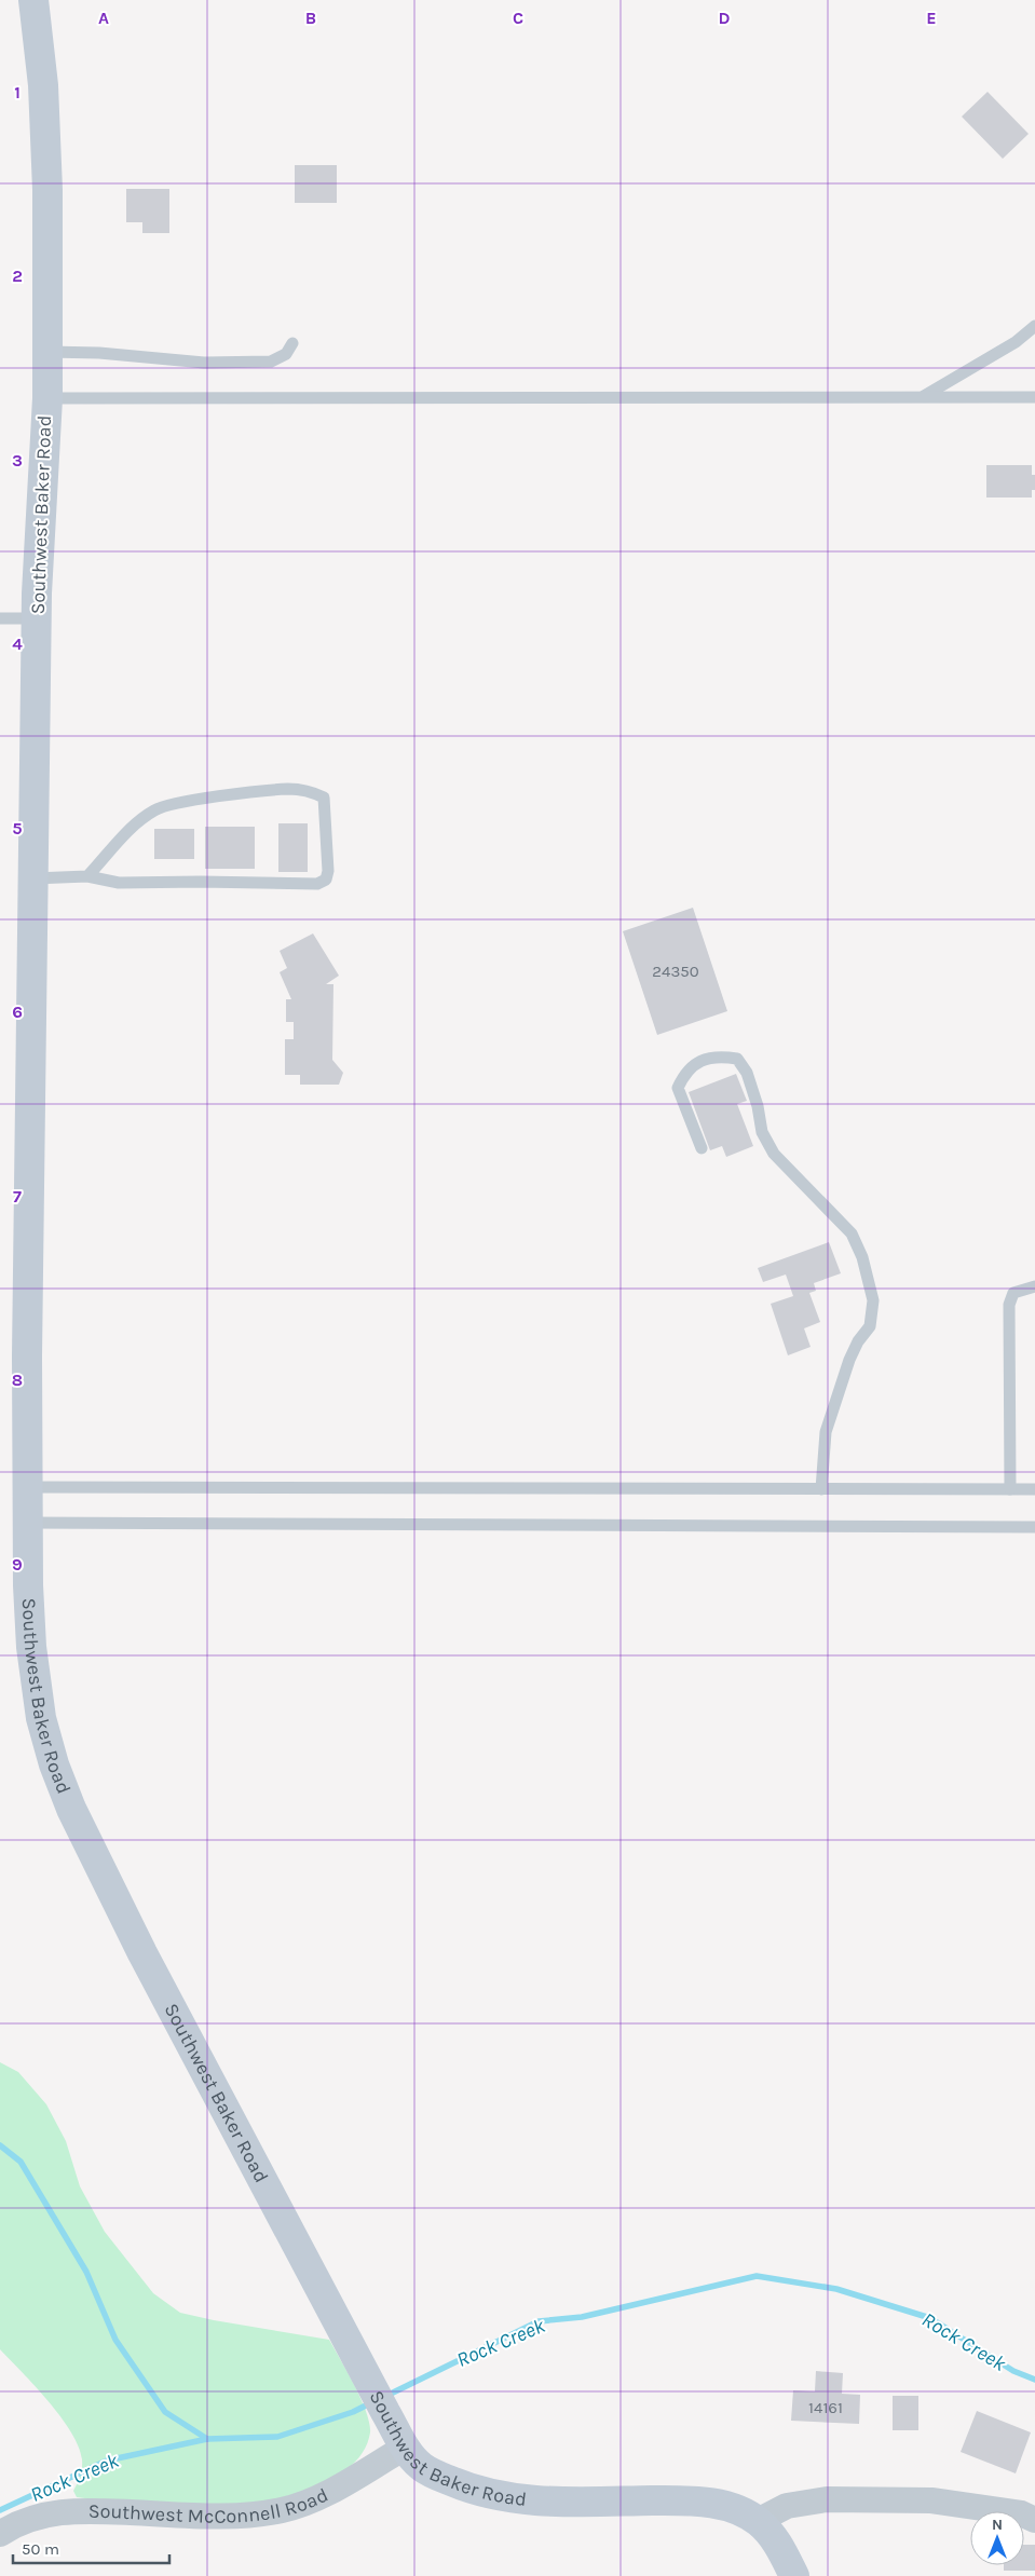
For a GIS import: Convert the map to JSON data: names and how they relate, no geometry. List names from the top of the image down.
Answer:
{
  "streets": {
    "main road": ["Southwest Baker Road"],
    "street": ["Southwest McConnell Road"]
  },
  "crossings": [
    ["Southwest Baker Road", "Southwest McConnell Road"]
  ],
  "water": ["Rock Creek"],
  "house_numbers": ["24350", "14161"],
  "scale_bar": "50 m",
  "north": "top",
  "grid": {
    "columns": [
      "A",
      "B",
      "C",
      "D",
      "E"
    ],
    "rows": [
      "1",
      "2",
      "3",
      "4",
      "5",
      "6",
      "7",
      "8",
      "9"
    ]
  }
}
